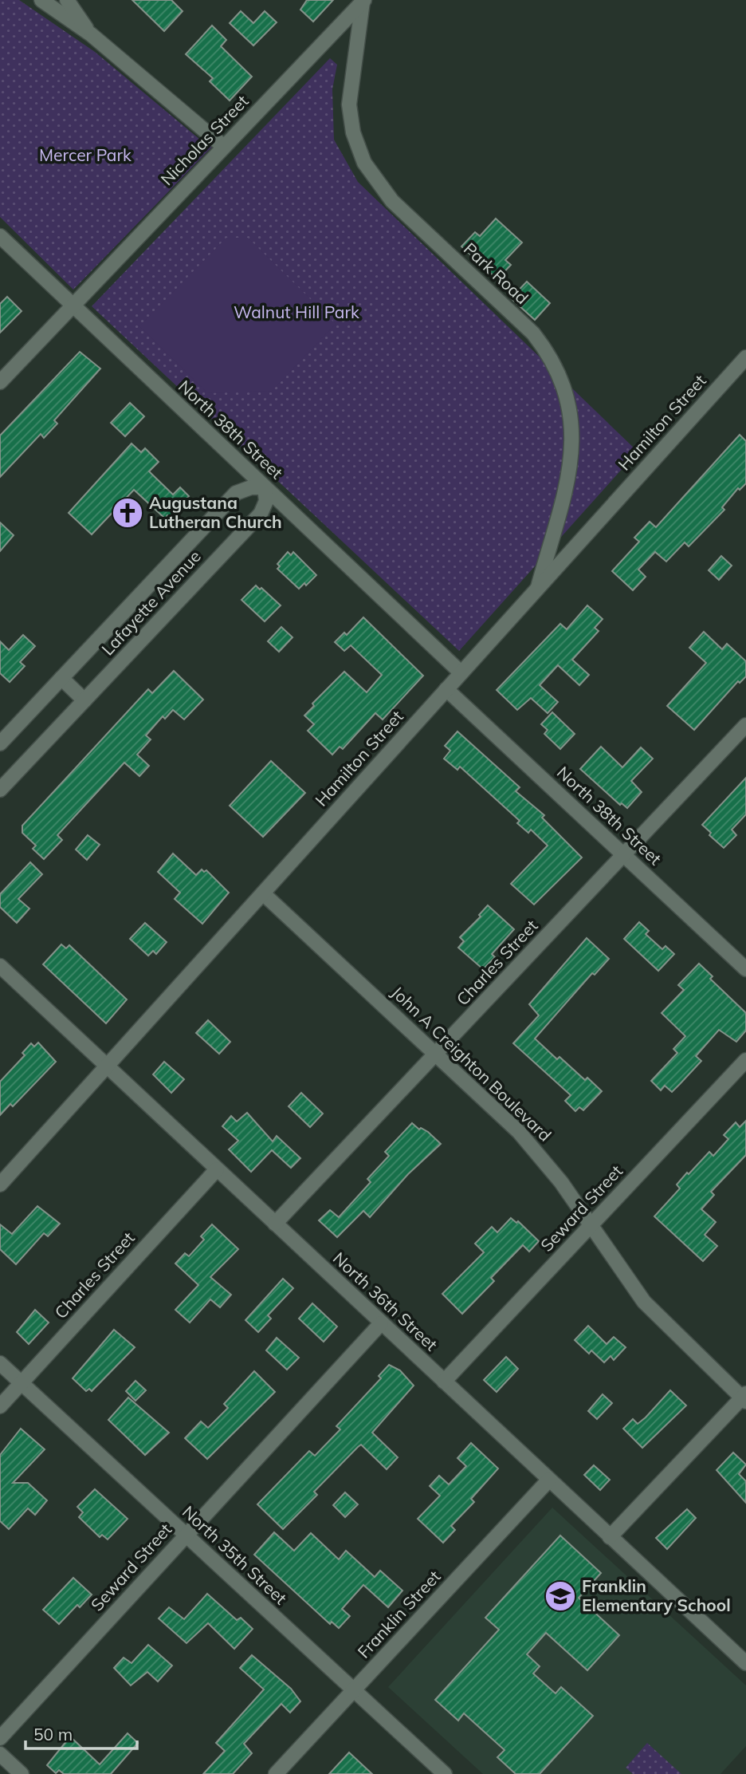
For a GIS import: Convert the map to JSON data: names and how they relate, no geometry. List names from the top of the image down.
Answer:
{
  "streets": {
    "street": [
      "Nicholas Street",
      "Park Road",
      "Hamilton Street",
      "North 38th Street",
      "Lafayette Avenue",
      "Charles Street",
      "John A Creighton Boulevard",
      "Seward Street",
      "North 36th Street",
      "North 35th Street",
      "Franklin Street"
    ]
  },
  "crossings": [
    ["Nicholas Street", "Park Road"],
    ["Nicholas Street", "North 38th Street"],
    ["Park Road", "Hamilton Street"],
    ["Hamilton Street", "North 38th Street"],
    ["Hamilton Street", "John A Creighton Boulevard"],
    ["Hamilton Street", "North 36th Street"],
    ["North 38th Street", "Lafayette Avenue"],
    ["North 38th Street", "Charles Street"],
    ["Charles Street", "John A Creighton Boulevard"],
    ["Charles Street", "North 36th Street"],
    ["Charles Street", "North 35th Street"],
    ["John A Creighton Boulevard", "Seward Street"],
    ["Seward Street", "North 36th Street"],
    ["Seward Street", "North 35th Street"],
    ["North 36th Street", "Franklin Street"],
    ["North 35th Street", "Franklin Street"]
  ],
  "parks": ["Mercer Park", "Walnut Hill Park"],
  "places": {
    "church": ["Augustana Lutheran Church"],
    "school or university": ["Franklin Elementary School"]
  },
  "scale_bar": "50 m"
}
